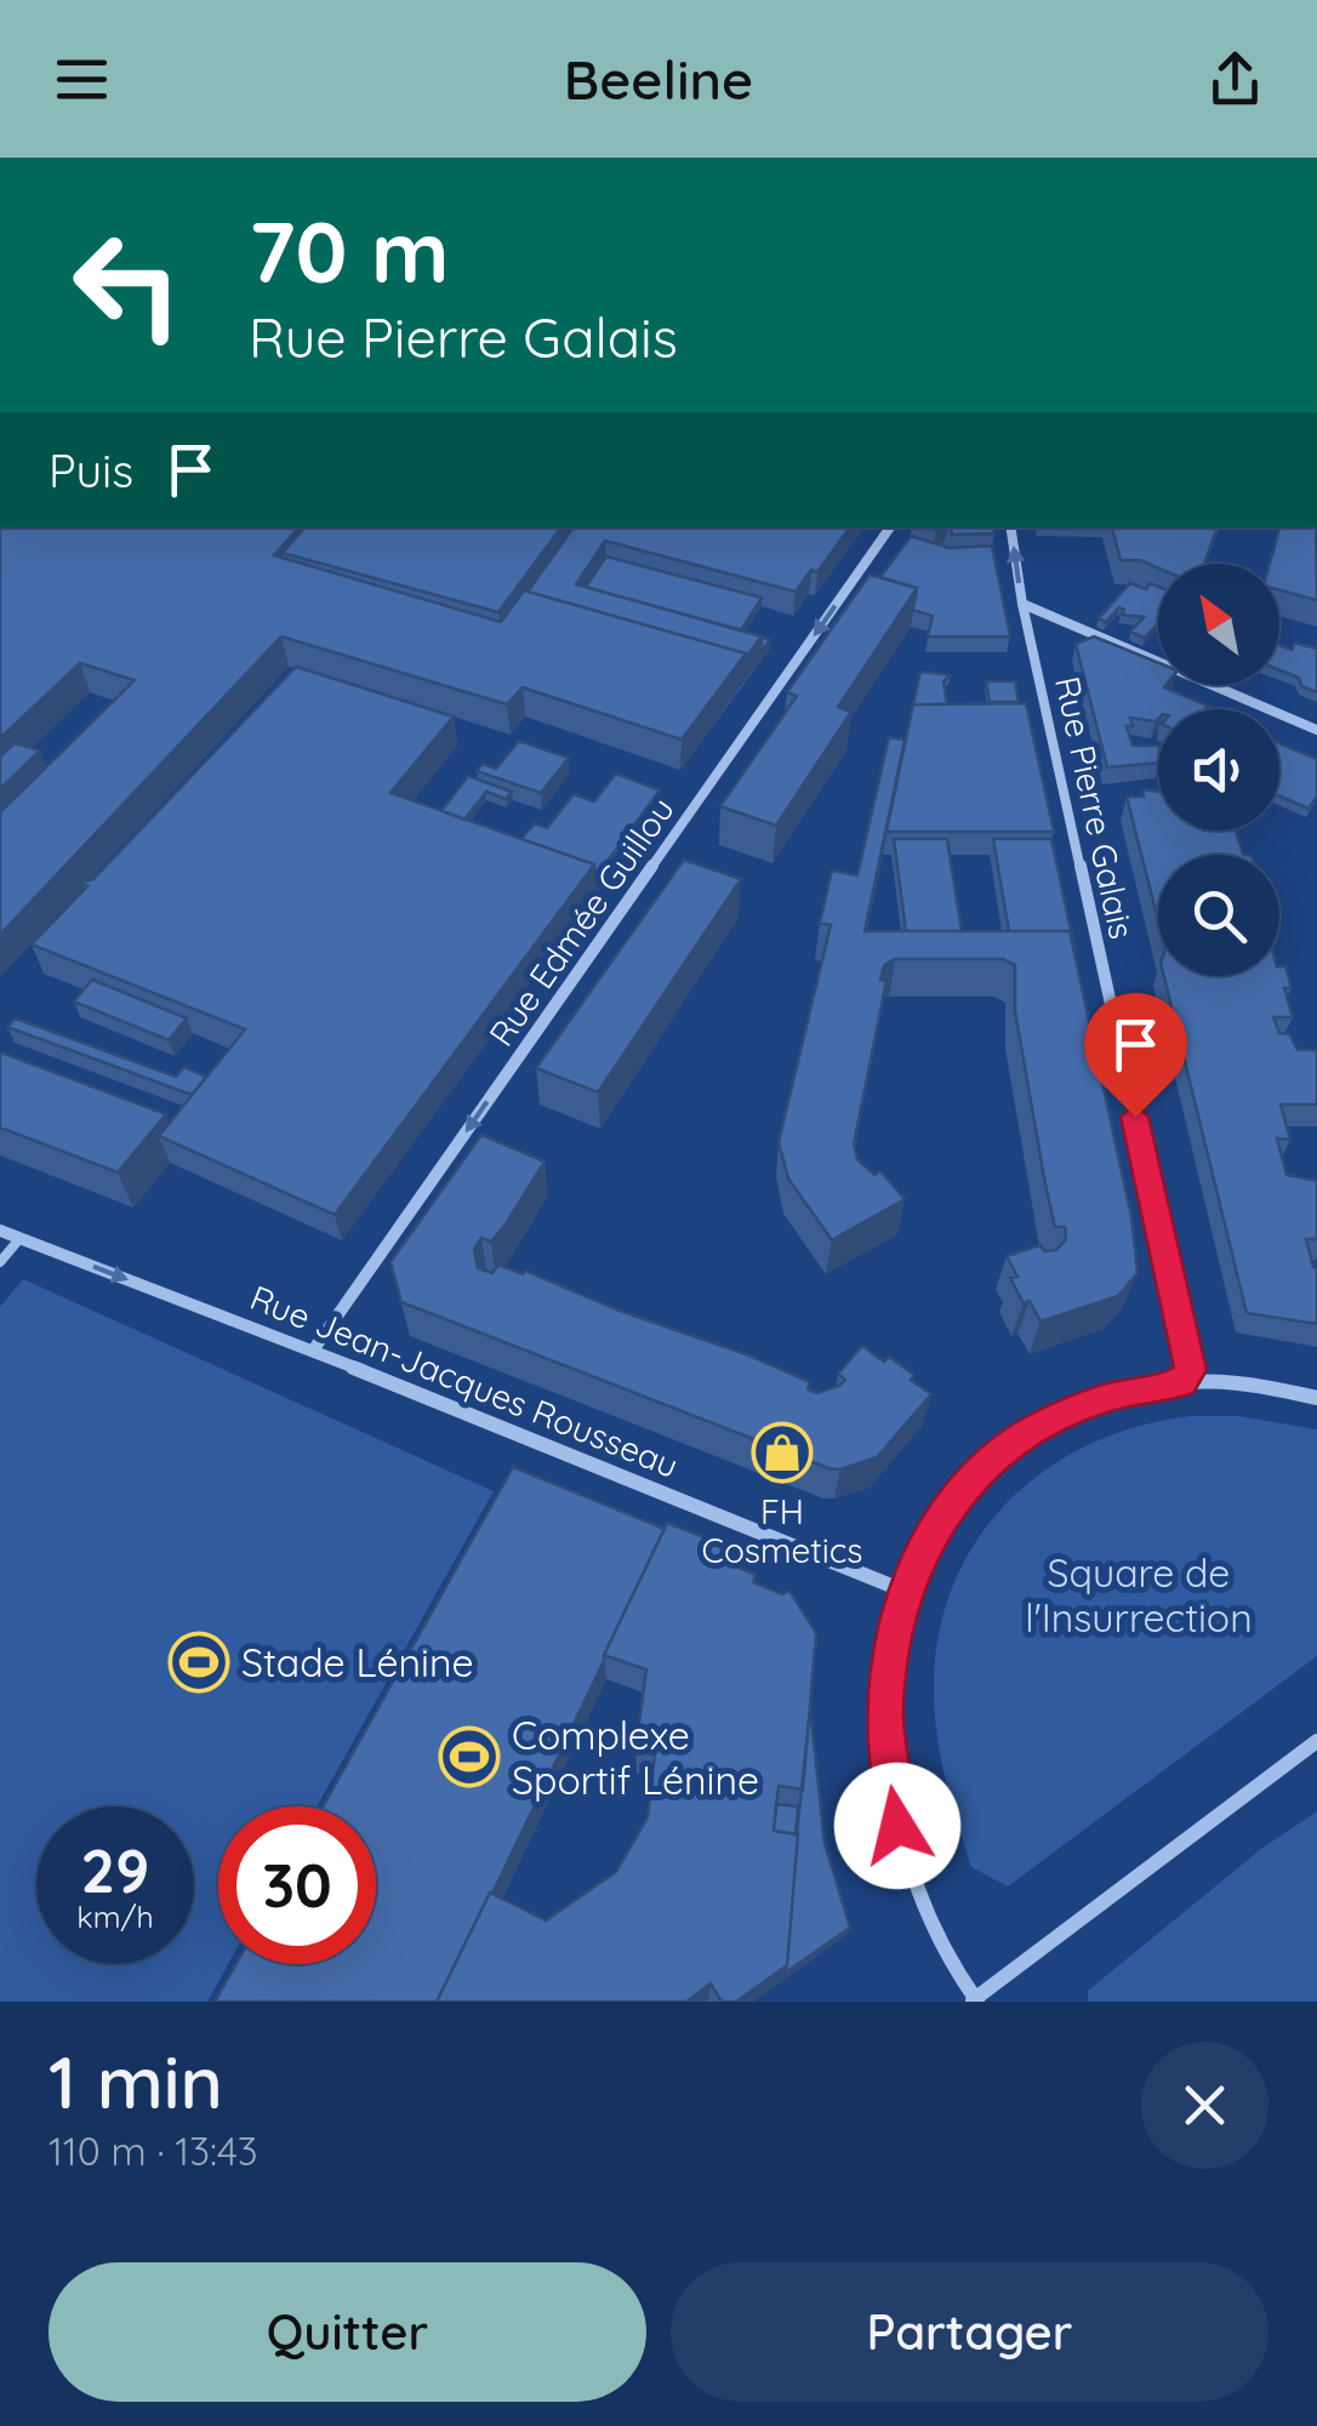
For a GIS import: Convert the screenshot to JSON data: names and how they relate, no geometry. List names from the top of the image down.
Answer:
{
  "streets": {
    "street": ["Rue Pierre Galais", "Rue Edmée Guillou", "Rue Jean-Jacques Rousseau"]
  },
  "crossings": [
    ["Rue Edmée Guillou", "Rue Jean-Jacques Rousseau"]
  ],
  "one_way": ["Rue Edmée Guillou"],
  "parks": ["Square de l'Insurrection"],
  "places": {
    "shop": ["FH Cosmetics"],
    "sports": ["Stade Lénine", "Complexe Sportif Lénine"]
  },
  "north": "top left",
  "page": {
    "header": "Beeline",
    "turn": ["70 m", "Rue Pierre Galais"],
    "then": "Puis",
    "speed": "29 km/h",
    "limit": "30",
    "heading": ["1 min", "110 m · 13:43"],
    "buttons": ["Quitter", "Partager"]
  }
}
